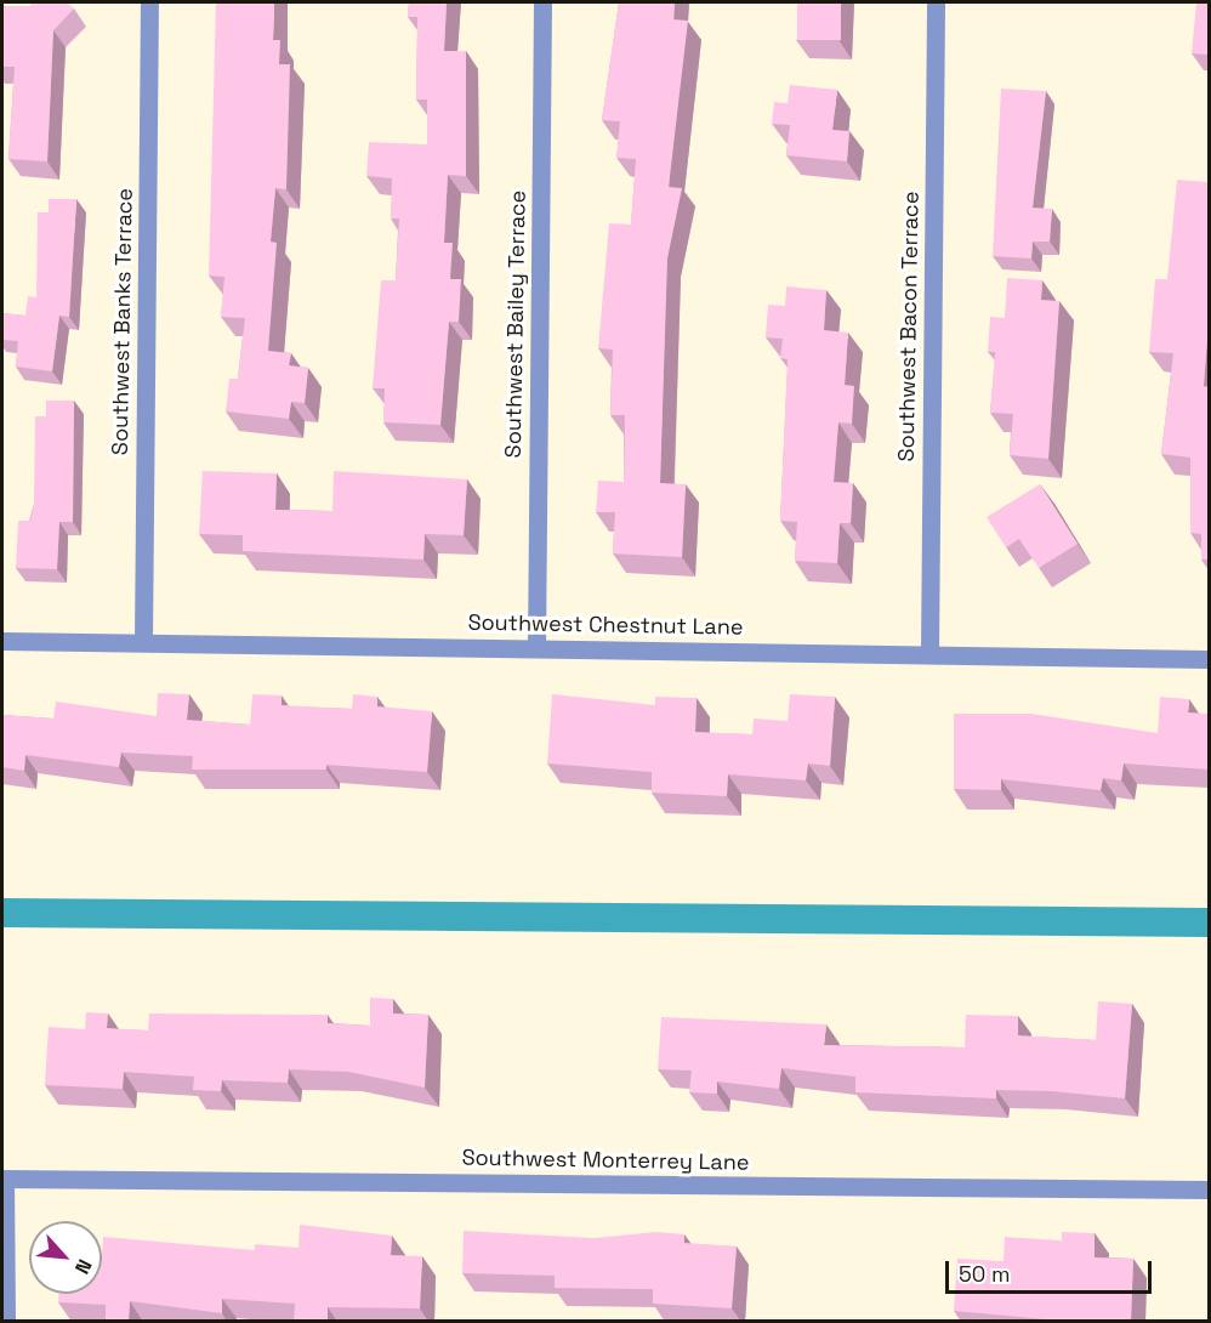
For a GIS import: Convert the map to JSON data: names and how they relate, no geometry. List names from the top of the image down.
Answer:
{
  "streets": {
    "street": [
      "Southwest Banks Terrace",
      "Southwest Bailey Terrace",
      "Southwest Bacon Terrace",
      "Southwest Chestnut Lane",
      "Southwest Monterrey Lane"
    ]
  },
  "crossings": [
    ["Southwest Banks Terrace", "Southwest Chestnut Lane"],
    ["Southwest Bailey Terrace", "Southwest Chestnut Lane"],
    ["Southwest Bacon Terrace", "Southwest Chestnut Lane"]
  ],
  "scale_bar": "50 m",
  "north": "bottom right"
}
